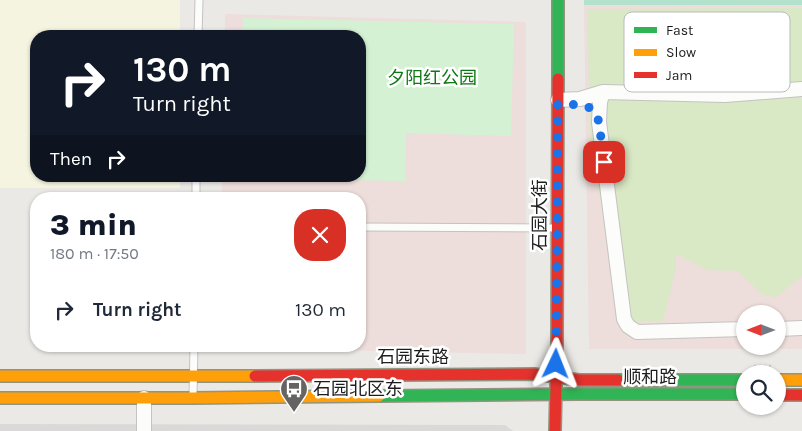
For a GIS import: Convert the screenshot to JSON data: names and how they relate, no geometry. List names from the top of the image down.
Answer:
{
  "streets": {
    "main road": ["石园大街", "石园东路", "顺和路"]
  },
  "crossings": [
    ["石园大街", "石园东路"],
    ["石园大街", "顺和路"],
    ["石园东路", "顺和路"]
  ],
  "parks": ["夕阳红公园"],
  "places": {
    "bus stop": ["石园北区东"]
  },
  "legend": ["Fast", "Slow", "Jam"],
  "north": "left",
  "page": {
    "turn": ["130 m", "Turn right"],
    "then": "Then",
    "heading": ["3 min", "180 m · 17:50"],
    "list": [
      {
        "name": "Turn right",
        "value": "130 m"
      }
    ]
  }
}
